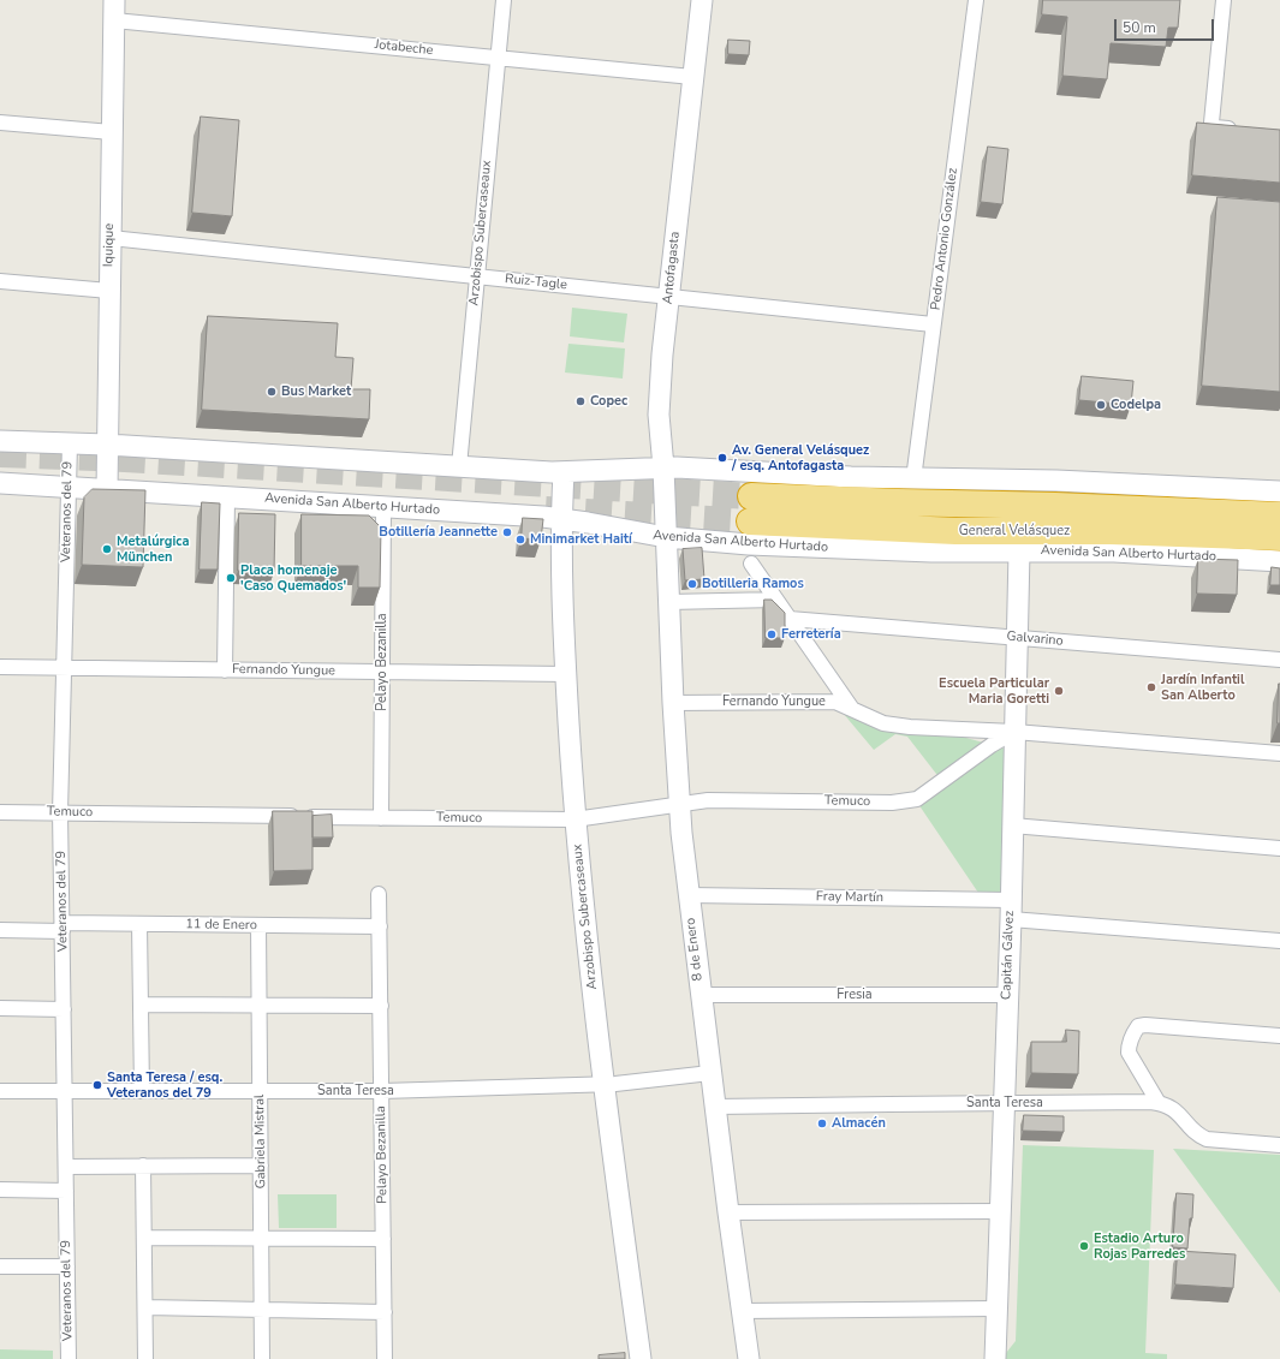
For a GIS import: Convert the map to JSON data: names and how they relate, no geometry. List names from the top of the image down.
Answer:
{
  "streets": {
    "highway": ["General Velásquez"],
    "main road": [
      "Arzobispo Subercaseaux",
      "Iquique",
      "Antofagasta",
      "Avenida San Alberto Hurtado",
      "8 de Enero",
      "Capitán Gálvez"
    ],
    "street": [
      "Jotabeche",
      "Pedro Antonio González",
      "Ruiz-Tagle",
      "Veteranos del 79",
      "Galvarino",
      "Pelayo Bezanilla",
      "Fernando Yungue",
      "Temuco",
      "Fray Martín",
      "11 de Enero",
      "Fresia",
      "Santa Teresa",
      "Gabriela Mistral"
    ]
  },
  "crossings": [
    ["Jotabeche", "Arzobispo Subercaseaux"],
    ["Jotabeche", "Iquique"],
    ["Jotabeche", "Antofagasta"],
    ["Arzobispo Subercaseaux", "Ruiz-Tagle"],
    ["Arzobispo Subercaseaux", "Avenida San Alberto Hurtado"],
    ["Arzobispo Subercaseaux", "Fernando Yungue"],
    ["Arzobispo Subercaseaux", "Temuco"],
    ["Arzobispo Subercaseaux", "Santa Teresa"],
    ["Pedro Antonio González", "Ruiz-Tagle"],
    ["Iquique", "Ruiz-Tagle"],
    ["Iquique", "Avenida San Alberto Hurtado"],
    ["Antofagasta", "Ruiz-Tagle"],
    ["Antofagasta", "Avenida San Alberto Hurtado"],
    ["Antofagasta", "8 de Enero"],
    ["Avenida San Alberto Hurtado", "Veteranos del 79"],
    ["Avenida San Alberto Hurtado", "Pelayo Bezanilla"],
    ["Avenida San Alberto Hurtado", "8 de Enero"],
    ["Avenida San Alberto Hurtado", "Capitán Gálvez"],
    ["Veteranos del 79", "Fernando Yungue"],
    ["Veteranos del 79", "Temuco"],
    ["Veteranos del 79", "11 de Enero"],
    ["Veteranos del 79", "Santa Teresa"],
    ["Galvarino", "Capitán Gálvez"],
    ["Pelayo Bezanilla", "Fernando Yungue"],
    ["Pelayo Bezanilla", "Temuco"],
    ["Pelayo Bezanilla", "11 de Enero"],
    ["Pelayo Bezanilla", "Santa Teresa"],
    ["Fernando Yungue", "Temuco"],
    ["Fernando Yungue", "8 de Enero"],
    ["Fernando Yungue", "Capitán Gálvez"],
    ["Temuco", "8 de Enero"],
    ["Temuco", "Capitán Gálvez"],
    ["Fray Martín", "8 de Enero"],
    ["Fray Martín", "Capitán Gálvez"],
    ["11 de Enero", "Gabriela Mistral"],
    ["8 de Enero", "Fresia"],
    ["8 de Enero", "Santa Teresa"],
    ["Capitán Gálvez", "Fresia"],
    ["Capitán Gálvez", "Santa Teresa"],
    ["Santa Teresa", "Gabriela Mistral"]
  ],
  "places": [
    "Bus Market",
    "Copec",
    "Codelpa",
    "Av. General Velásquez / esq. Antofagasta",
    "Botillería Jeannette",
    "Minimarket Haití",
    "Metalúrgica München",
    "Placa homenaje 'Caso Quemados'",
    "Botilleria Ramos",
    "Ferretería",
    "Jardín Infantil San Alberto",
    "Escuela Particular Maria Goretti",
    "Santa Teresa / esq. Veteranos del 79",
    "Almacén",
    "Estadio Arturo Rojas Parredes"
  ],
  "scale_bar": "50 m"
}
